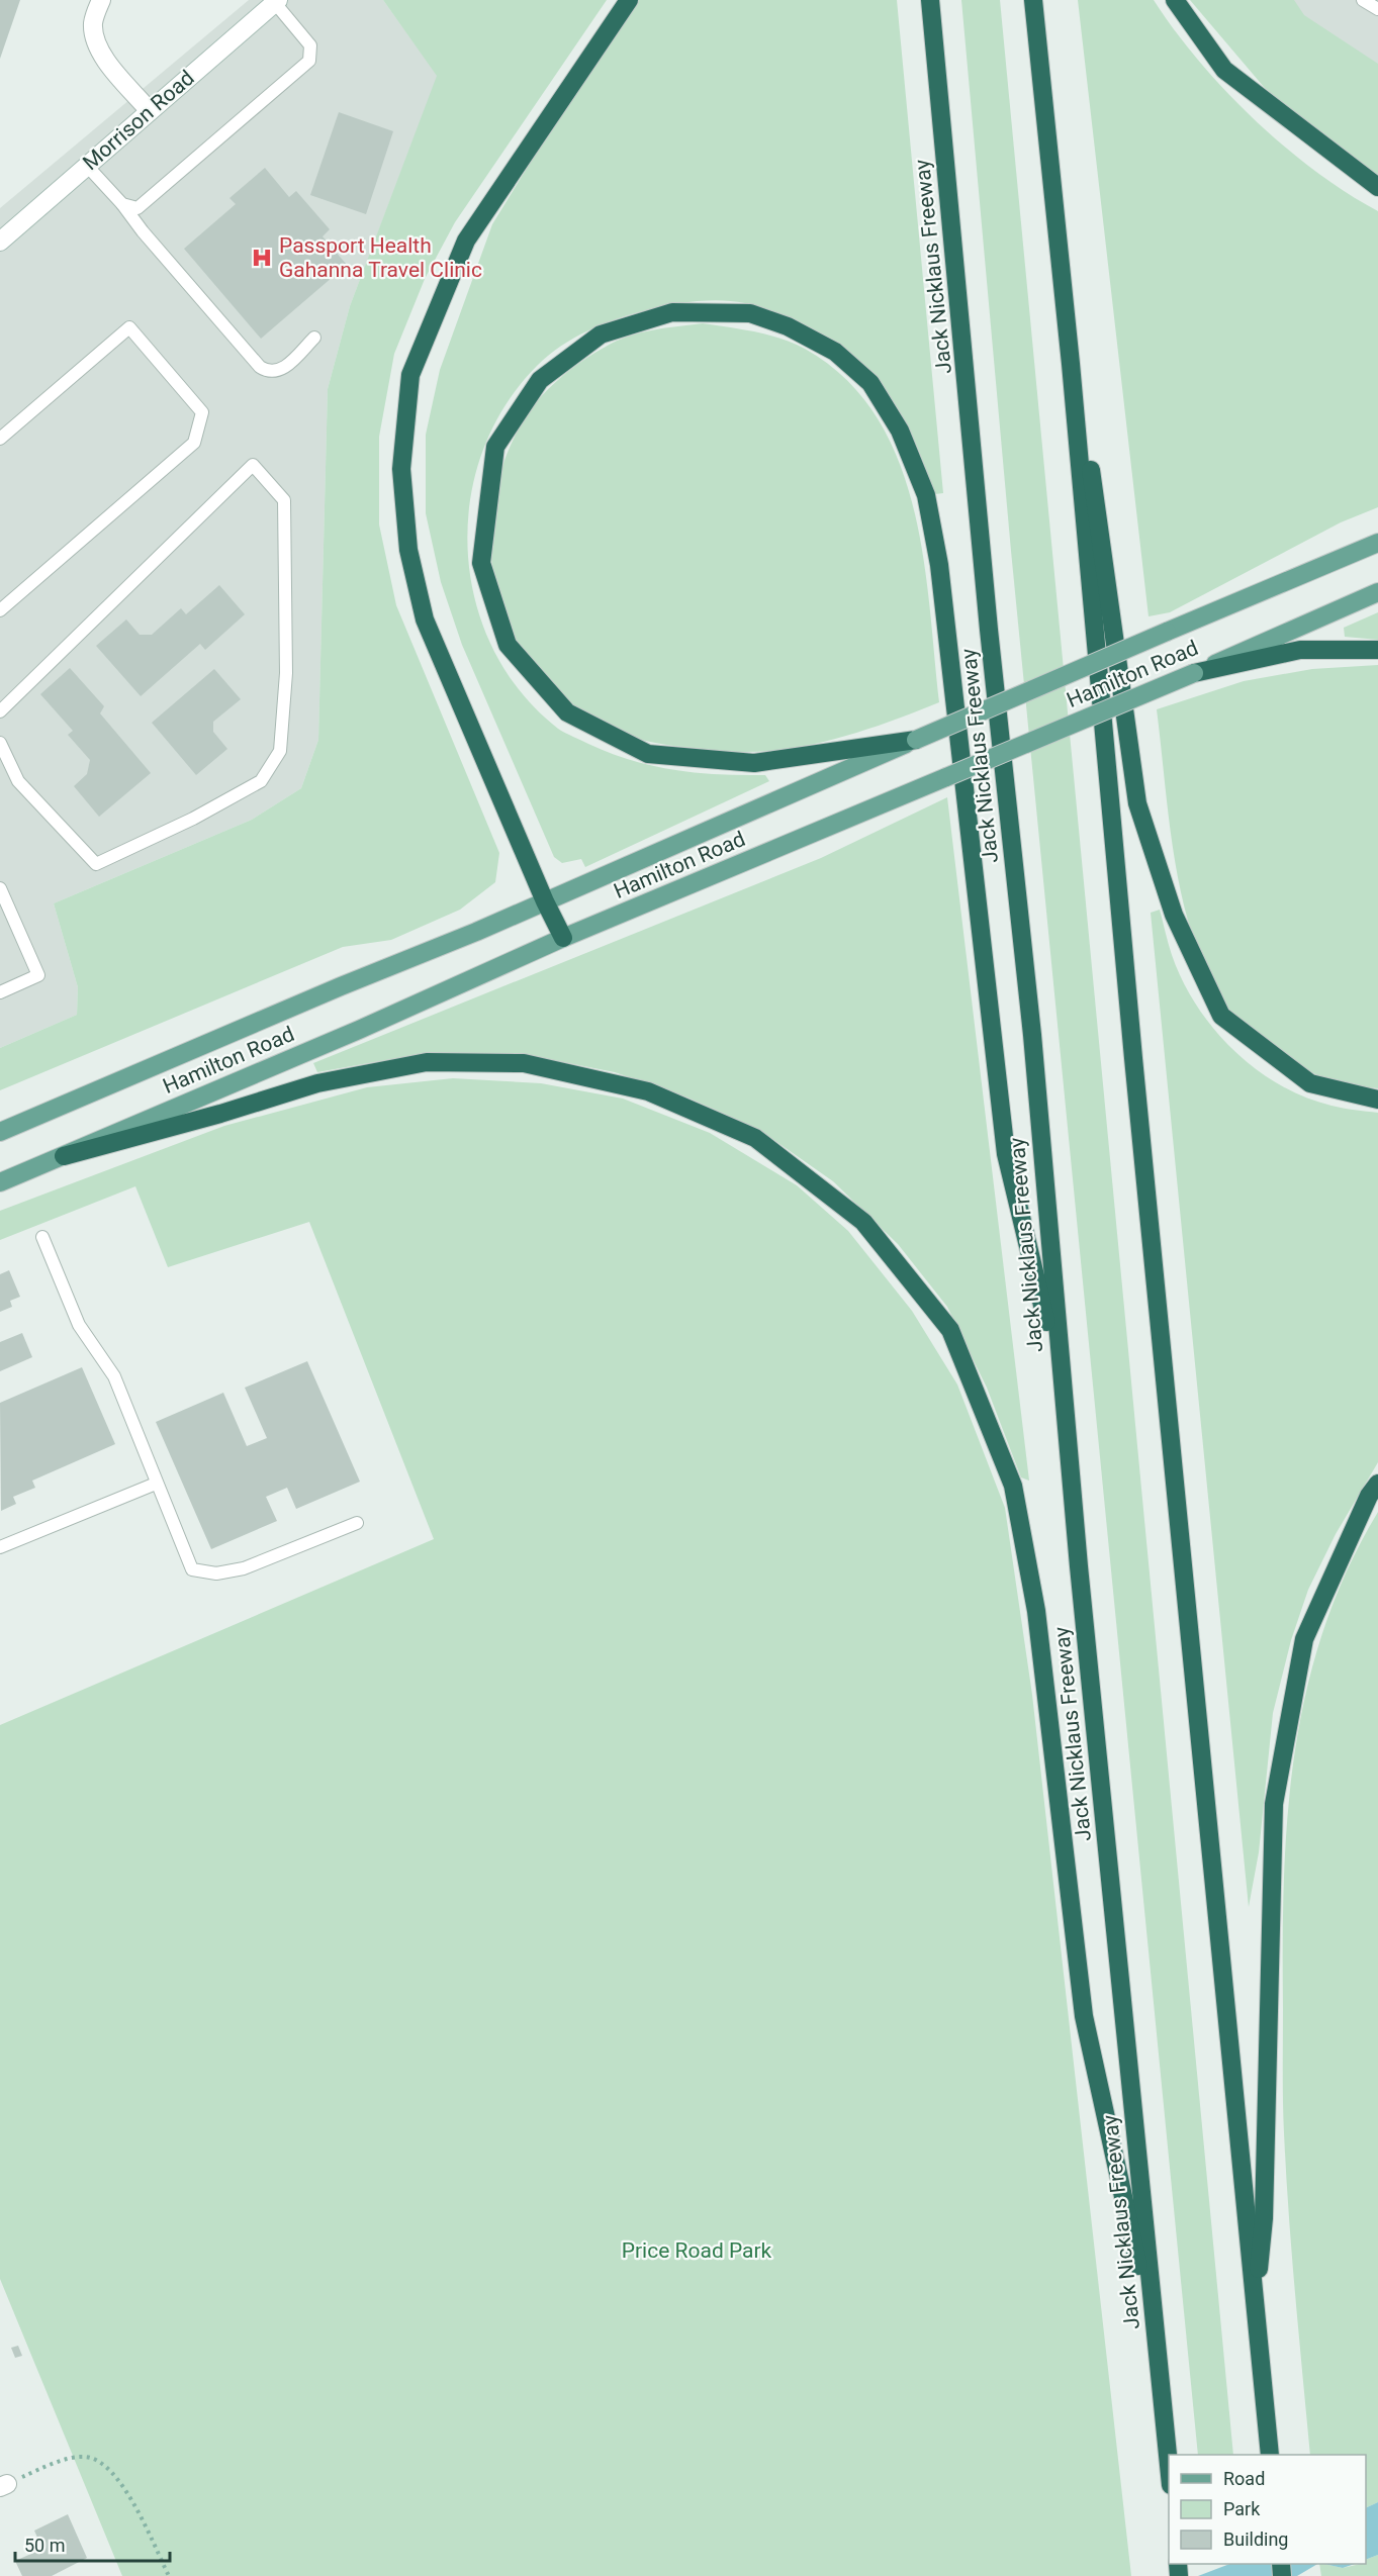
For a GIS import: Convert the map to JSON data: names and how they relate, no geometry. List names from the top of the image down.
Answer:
{
  "streets": {
    "highway": ["Jack Nicklaus Freeway"],
    "main road": ["Morrison Road", "Hamilton Road"]
  },
  "parks": ["Price Road Park"],
  "places": {
    "hospital": ["Passport Health Gahanna Travel Clinic"]
  },
  "legend": ["Road", "Park", "Building"],
  "scale_bar": "50 m"
}
